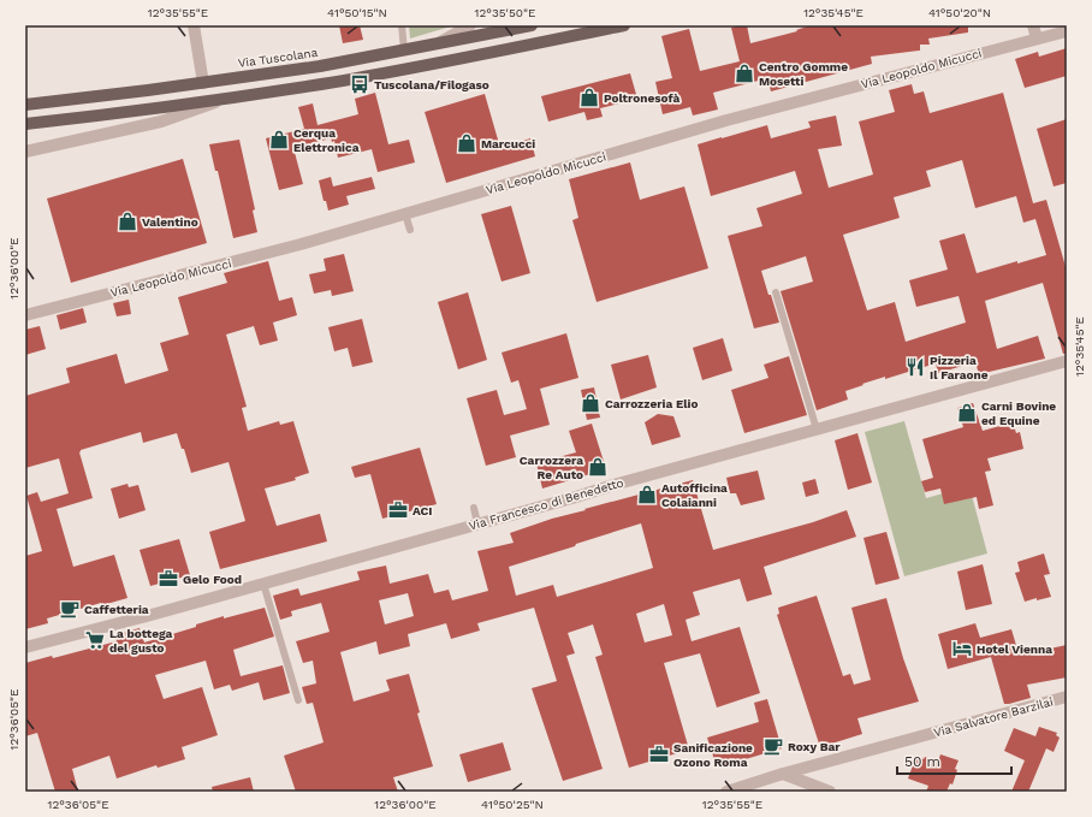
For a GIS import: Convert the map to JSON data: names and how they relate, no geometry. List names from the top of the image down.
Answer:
{
  "streets": {
    "main road": ["Via Tuscolana"],
    "street": ["Via Leopoldo Micucci", "Via Francesco di Benedetto", "Via Salvatore Barzilai"]
  },
  "places": {
    "shop": [
      "Centro Gomme Mosetti",
      "Poltronesofà",
      "Cerqua Elettronica",
      "Marcucci",
      "Valentino",
      "Carrozzeria Elio",
      "Carni Bovine ed Equine",
      "Carrozzera Re Auto",
      "Autofficina Colaianni"
    ],
    "bus stop": ["Tuscolana/Filogaso"],
    "restaurant": ["Pizzeria Il Faraone"],
    "office": ["ACI", "Gelo Food", "Sanificazione Ozono Roma"],
    "cafe": ["Caffetteria", "Roxy Bar"],
    "supermarket": ["La bottega del gusto"],
    "hotel": ["Hotel Vienna"]
  },
  "scale_bar": "50 m",
  "coordinates": [
    "12°35'55\"E",
    "41°50'15\"N",
    "12°35'50\"E",
    "12°35'45\"E",
    "41°50'20\"N",
    "12°36'00\"E",
    "12°36'05\"E",
    "41°50'25\"N"
  ]
}
